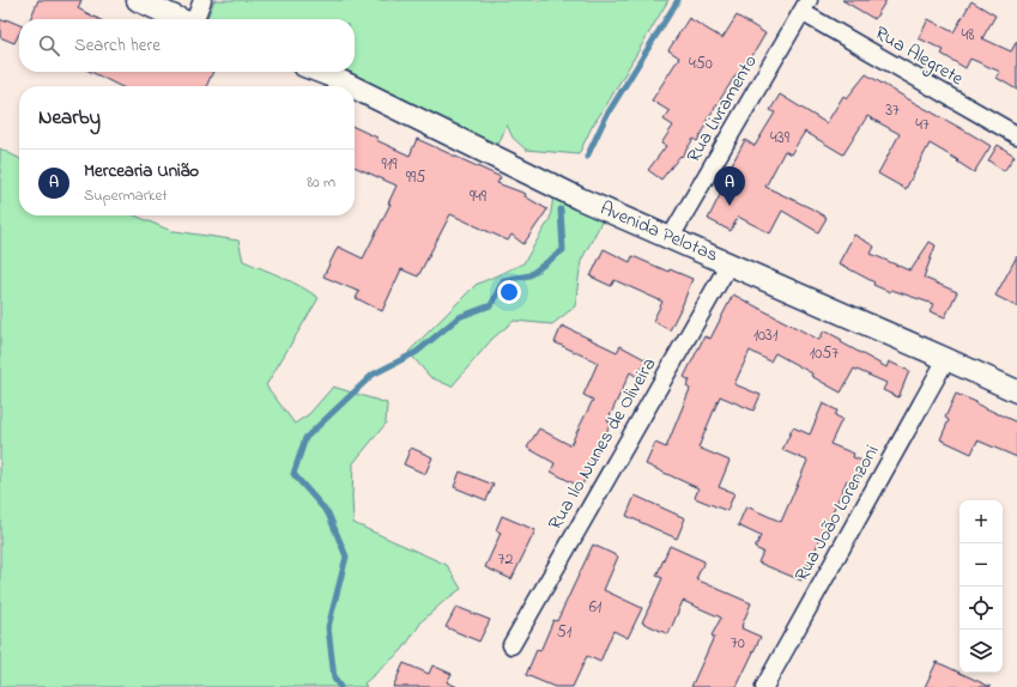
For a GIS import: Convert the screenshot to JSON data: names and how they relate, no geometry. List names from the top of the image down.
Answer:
{
  "streets": {
    "street": [
      "Rua Alegrete",
      "Rua Livramento",
      "Avenida Pelotas",
      "Rua Ilo Nunes de Oliveira",
      "Rua João Lorenzoni"
    ]
  },
  "crossings": [
    ["Rua Alegrete", "Rua Livramento"],
    ["Rua Livramento", "Avenida Pelotas"],
    ["Avenida Pelotas", "Rua Ilo Nunes de Oliveira"],
    ["Avenida Pelotas", "Rua João Lorenzoni"]
  ],
  "house_numbers": [
    "48",
    "450",
    "37",
    "47",
    "439",
    "919",
    "995",
    "949",
    "1031",
    "1057",
    "72",
    "61",
    "51",
    "70"
  ],
  "page": {
    "search": "Search here",
    "heading": "Nearby",
    "list": [
      {
        "mark": "A",
        "name": "Mercearia União",
        "note": "Supermarket",
        "value": "80 m"
      }
    ],
    "pins": "A",
    "map_buttons": ["+", "−"]
  }
}
